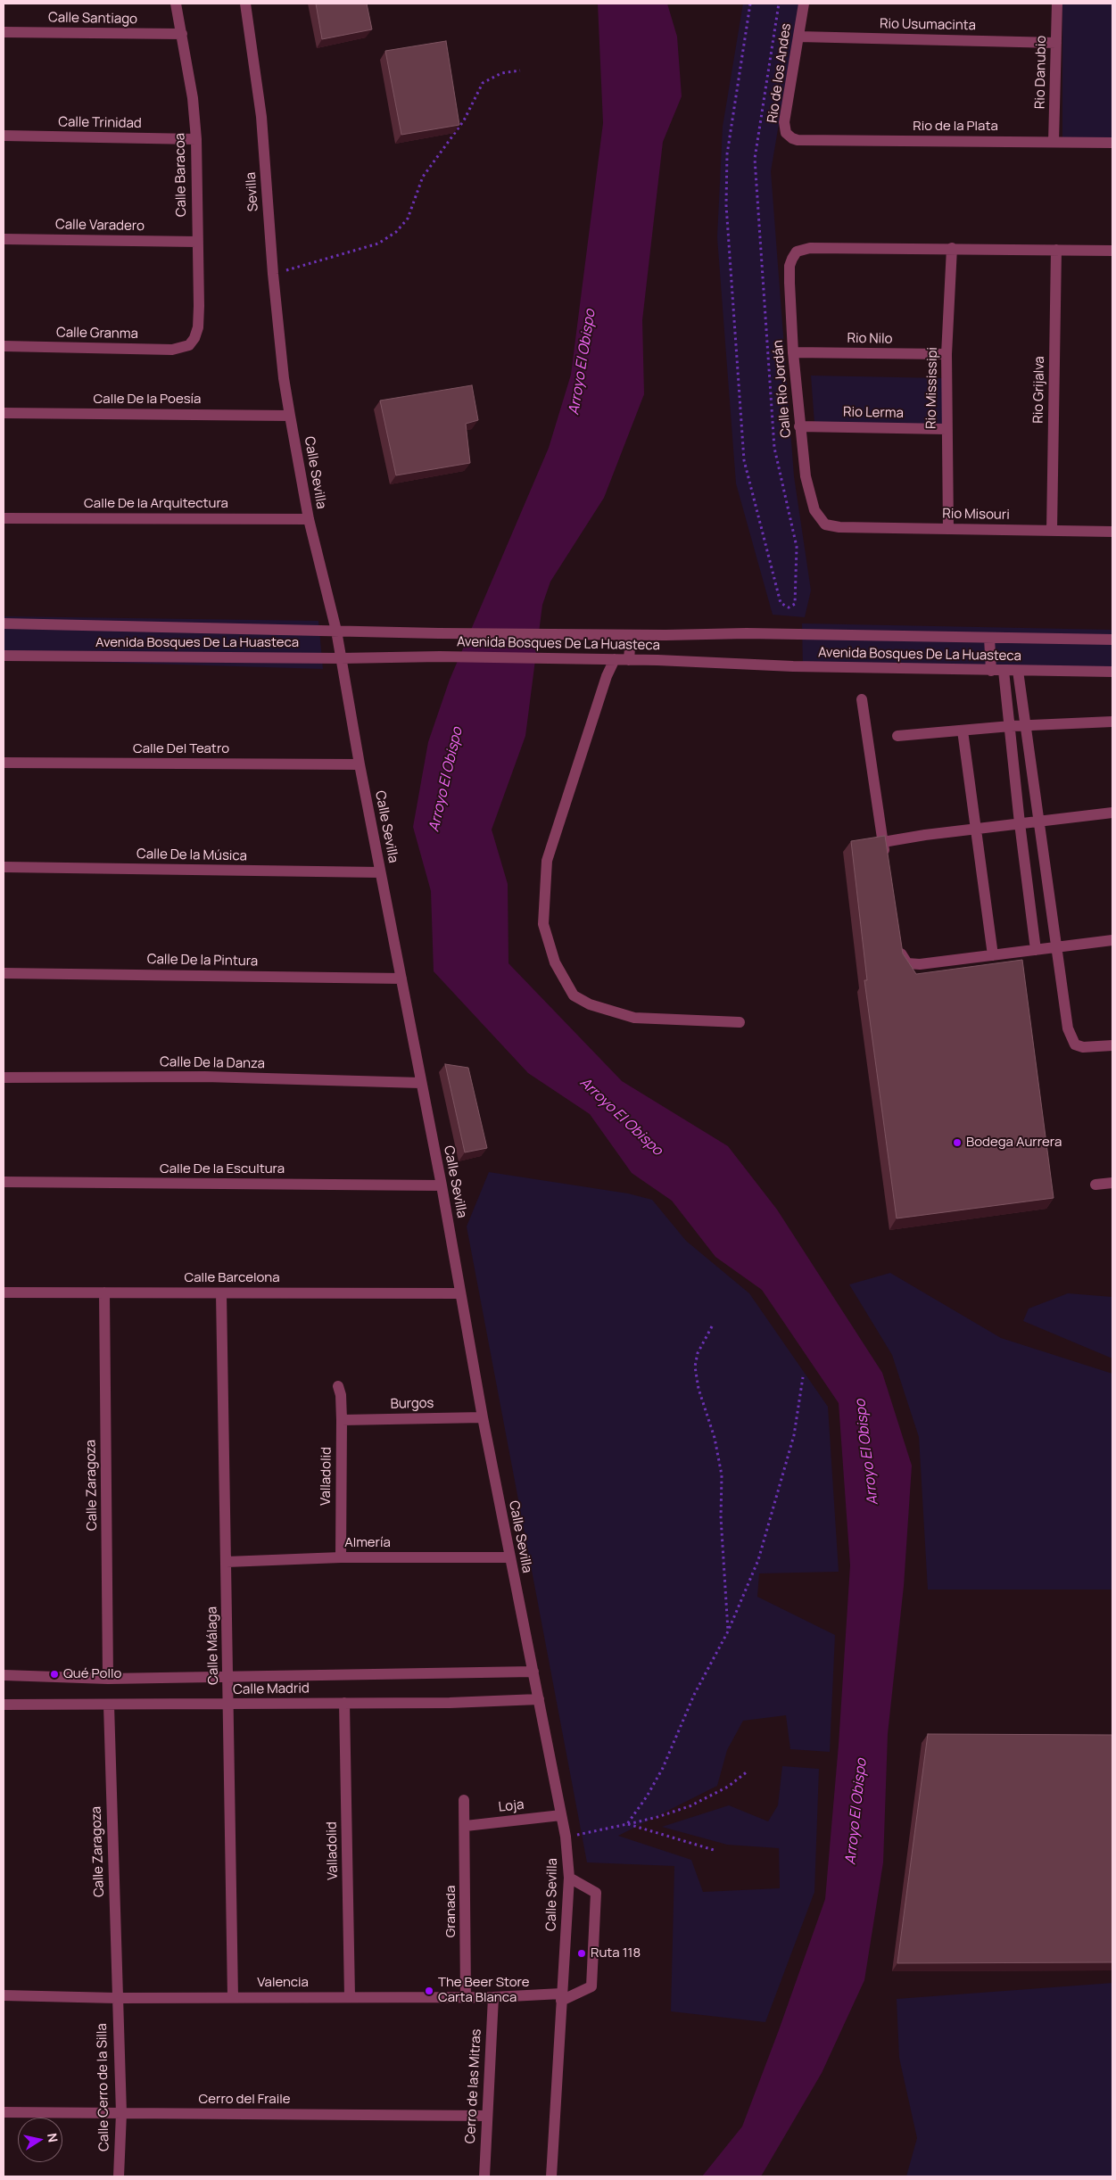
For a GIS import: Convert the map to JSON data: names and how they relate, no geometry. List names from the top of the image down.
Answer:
{
  "streets": {
    "street": [
      "Calle Santiago",
      "Rio Usumacinta",
      "Rio Danubio",
      "Rio de los Andes",
      "Calle Trinidad",
      "Rio de la Plata",
      "Calle Baracoa",
      "Sevilla",
      "Calle Varadero",
      "Calle Granma",
      "Rio Nilo",
      "Rio Mississipi",
      "Calle Río Jordán",
      "Rio Grijalva",
      "Calle De la Poesía",
      "Rio Lerma",
      "Calle Sevilla",
      "Calle De la Arquitectura",
      "Rio Misouri",
      "Avenida Bosques De La Huasteca",
      "Calle Del Teatro",
      "Calle De la Música",
      "Calle De la Pintura",
      "Calle De la Danza",
      "Calle De la Escultura",
      "Calle Barcelona",
      "Burgos",
      "Valladolid",
      "Calle Zaragoza",
      "Almería",
      "Calle Málaga",
      "Calle Madrid",
      "Loja",
      "Granada",
      "Valencia",
      "Cerro de las Mitras",
      "Calle Cerro de la Silla",
      "Cerro del Fraile"
    ]
  },
  "crossings": [
    ["Calle Santiago", "Calle Baracoa"],
    ["Rio Usumacinta", "Rio Danubio"],
    ["Rio Usumacinta", "Rio de los Andes"],
    ["Rio Danubio", "Rio de la Plata"],
    ["Rio de los Andes", "Rio de la Plata"],
    ["Calle Trinidad", "Calle Baracoa"],
    ["Calle Baracoa", "Calle Varadero"],
    ["Calle Baracoa", "Calle Granma"],
    ["Sevilla", "Calle Sevilla"],
    ["Rio Nilo", "Rio Mississipi"],
    ["Rio Nilo", "Calle Río Jordán"],
    ["Rio Mississipi", "Calle Río Jordán"],
    ["Rio Mississipi", "Rio Lerma"],
    ["Rio Mississipi", "Rio Misouri"],
    ["Calle Río Jordán", "Rio Lerma"],
    ["Calle Río Jordán", "Rio Misouri"],
    ["Rio Grijalva", "Rio Misouri"],
    ["Calle De la Poesía", "Calle Sevilla"],
    ["Calle Sevilla", "Calle De la Arquitectura"],
    ["Calle Sevilla", "Avenida Bosques De La Huasteca"],
    ["Calle Sevilla", "Calle Del Teatro"],
    ["Calle Sevilla", "Calle De la Música"],
    ["Calle Sevilla", "Calle De la Pintura"],
    ["Calle Sevilla", "Calle De la Danza"],
    ["Calle Sevilla", "Calle De la Escultura"],
    ["Calle Sevilla", "Calle Barcelona"],
    ["Calle Sevilla", "Burgos"],
    ["Calle Sevilla", "Almería"],
    ["Calle Sevilla", "Calle Madrid"],
    ["Calle Sevilla", "Loja"],
    ["Calle Sevilla", "Valencia"],
    ["Calle Barcelona", "Calle Zaragoza"],
    ["Calle Barcelona", "Calle Málaga"],
    ["Burgos", "Valladolid"],
    ["Valladolid", "Almería"],
    ["Valladolid", "Calle Madrid"],
    ["Valladolid", "Valencia"],
    ["Calle Zaragoza", "Calle Madrid"],
    ["Calle Zaragoza", "Valencia"],
    ["Calle Zaragoza", "Calle Cerro de la Silla"],
    ["Almería", "Calle Málaga"],
    ["Calle Málaga", "Calle Madrid"],
    ["Calle Málaga", "Valencia"],
    ["Loja", "Granada"],
    ["Granada", "Valencia"],
    ["Valencia", "Cerro de las Mitras"],
    ["Valencia", "Calle Cerro de la Silla"],
    ["Cerro de las Mitras", "Cerro del Fraile"],
    ["Calle Cerro de la Silla", "Cerro del Fraile"]
  ],
  "water": ["Arroyo El Obispo"],
  "places": [
    "Bodega Aurrera",
    "Qué Pollo",
    "Ruta 118",
    "The Beer Store Carta Blanca"
  ],
  "north": "right"
}
